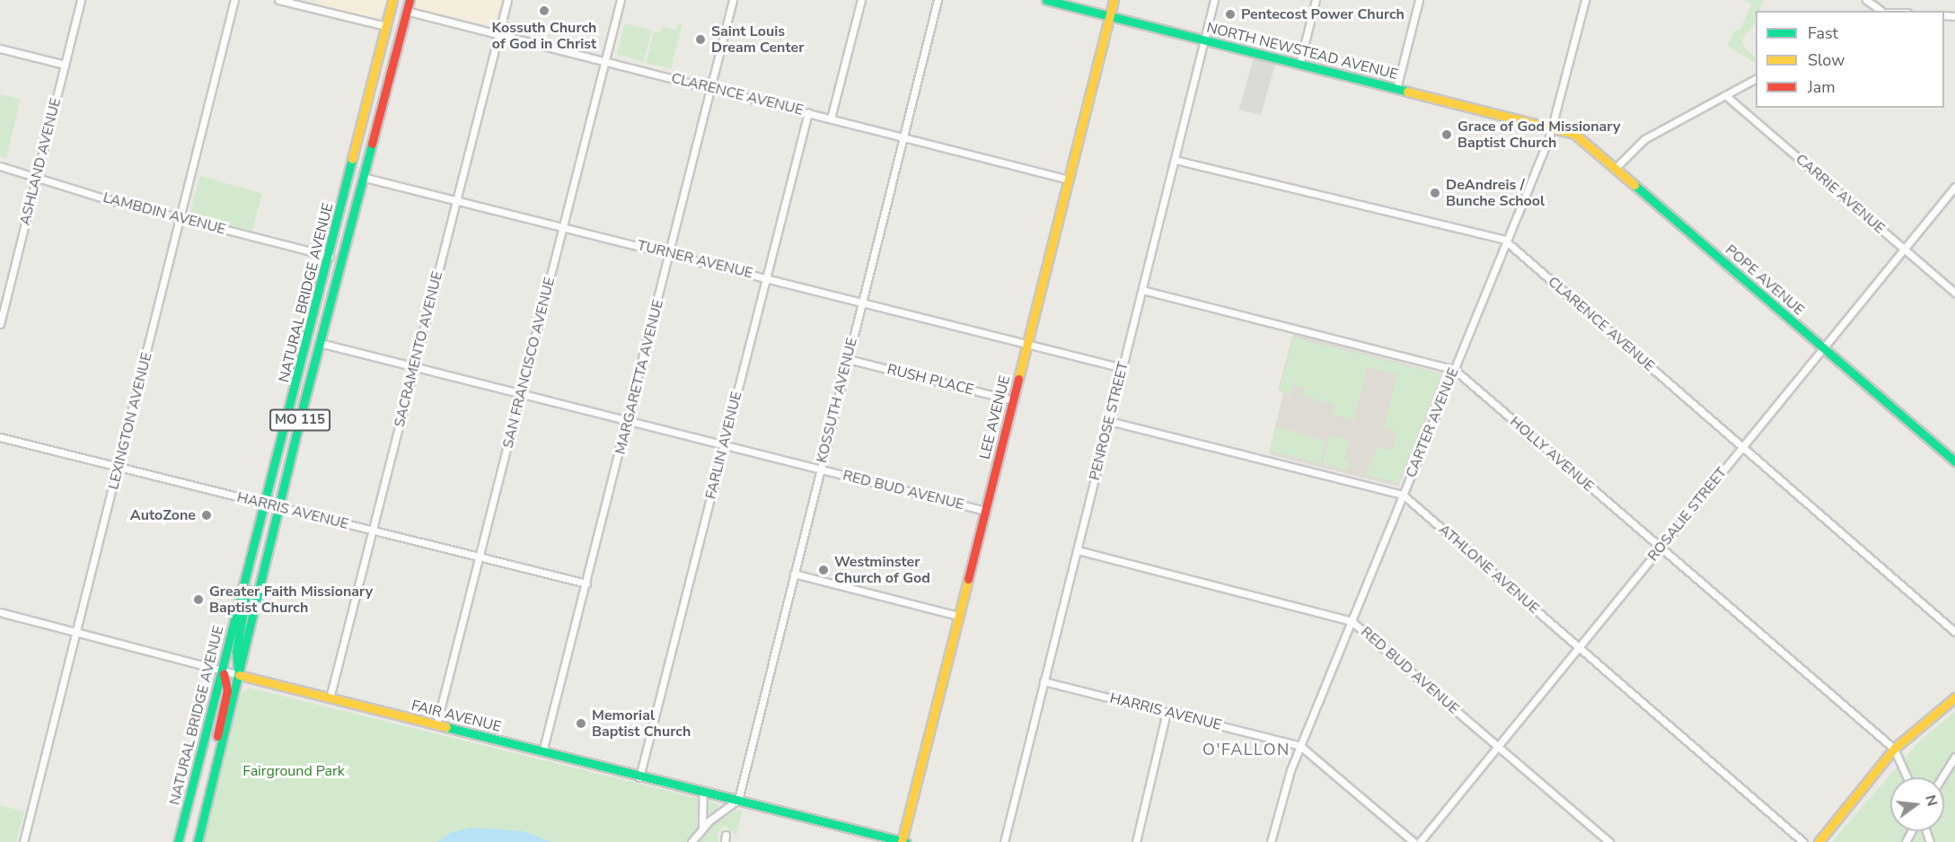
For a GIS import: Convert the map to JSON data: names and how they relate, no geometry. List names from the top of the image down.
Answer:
{
  "streets": {
    "street": [
      "NORTH NEWSTEAD AVENUE",
      "CLARENCE AVENUE",
      "ASHLAND AVENUE",
      "CARRIE AVENUE",
      "LAMBDIN AVENUE",
      "TURNER AVENUE",
      "POPE AVENUE",
      "NATURAL BRIDGE AVENUE",
      "SACRAMENTO AVENUE",
      "SAN FRANCISCO AVENUE",
      "MARGARETTA AVENUE",
      "RUSH PLACE",
      "KOSSUTH AVENUE",
      "LEE AVENUE",
      "MO 115",
      "LEXINGTON AVENUE",
      "PENROSE STREET",
      "CARTER AVENUE",
      "FARLIN AVENUE",
      "HOLLY AVENUE",
      "RED BUD AVENUE",
      "HARRIS AVENUE",
      "ROSALIE STREET",
      "ATHLONE AVENUE",
      "FAIR AVENUE"
    ]
  },
  "crossings": [
    ["NORTH NEWSTEAD AVENUE", "POPE AVENUE"],
    ["NORTH NEWSTEAD AVENUE", "LEE AVENUE"],
    ["NORTH NEWSTEAD AVENUE", "PENROSE STREET"],
    ["NORTH NEWSTEAD AVENUE", "CARTER AVENUE"],
    ["CLARENCE AVENUE", "NATURAL BRIDGE AVENUE"],
    ["CLARENCE AVENUE", "SACRAMENTO AVENUE"],
    ["CLARENCE AVENUE", "SAN FRANCISCO AVENUE"],
    ["CLARENCE AVENUE", "MARGARETTA AVENUE"],
    ["CLARENCE AVENUE", "KOSSUTH AVENUE"],
    ["CLARENCE AVENUE", "LEE AVENUE"],
    ["CLARENCE AVENUE", "PENROSE STREET"],
    ["CLARENCE AVENUE", "CARTER AVENUE"],
    ["CLARENCE AVENUE", "FARLIN AVENUE"],
    ["CLARENCE AVENUE", "ROSALIE STREET"],
    ["ASHLAND AVENUE", "LAMBDIN AVENUE"],
    ["CARRIE AVENUE", "ROSALIE STREET"],
    ["LAMBDIN AVENUE", "NATURAL BRIDGE AVENUE"],
    ["LAMBDIN AVENUE", "LEXINGTON AVENUE"],
    ["TURNER AVENUE", "NATURAL BRIDGE AVENUE"],
    ["TURNER AVENUE", "SACRAMENTO AVENUE"],
    ["TURNER AVENUE", "SAN FRANCISCO AVENUE"],
    ["TURNER AVENUE", "MARGARETTA AVENUE"],
    ["TURNER AVENUE", "KOSSUTH AVENUE"],
    ["TURNER AVENUE", "LEE AVENUE"],
    ["TURNER AVENUE", "FARLIN AVENUE"],
    ["POPE AVENUE", "CARTER AVENUE"],
    ["POPE AVENUE", "ROSALIE STREET"],
    ["NATURAL BRIDGE AVENUE", "RED BUD AVENUE"],
    ["NATURAL BRIDGE AVENUE", "HARRIS AVENUE"],
    ["NATURAL BRIDGE AVENUE", "FAIR AVENUE"],
    ["SACRAMENTO AVENUE", "RED BUD AVENUE"],
    ["SACRAMENTO AVENUE", "HARRIS AVENUE"],
    ["SACRAMENTO AVENUE", "FAIR AVENUE"],
    ["SAN FRANCISCO AVENUE", "RED BUD AVENUE"],
    ["SAN FRANCISCO AVENUE", "HARRIS AVENUE"],
    ["SAN FRANCISCO AVENUE", "FAIR AVENUE"],
    ["MARGARETTA AVENUE", "RED BUD AVENUE"],
    ["MARGARETTA AVENUE", "HARRIS AVENUE"],
    ["MARGARETTA AVENUE", "FAIR AVENUE"],
    ["RUSH PLACE", "KOSSUTH AVENUE"],
    ["RUSH PLACE", "LEE AVENUE"],
    ["KOSSUTH AVENUE", "RED BUD AVENUE"],
    ["KOSSUTH AVENUE", "FAIR AVENUE"],
    ["LEE AVENUE", "RED BUD AVENUE"],
    ["LEE AVENUE", "FAIR AVENUE"],
    ["LEXINGTON AVENUE", "HARRIS AVENUE"],
    ["LEXINGTON AVENUE", "FAIR AVENUE"],
    ["PENROSE STREET", "HOLLY AVENUE"],
    ["PENROSE STREET", "RED BUD AVENUE"],
    ["PENROSE STREET", "HARRIS AVENUE"],
    ["PENROSE STREET", "ATHLONE AVENUE"],
    ["CARTER AVENUE", "HOLLY AVENUE"],
    ["CARTER AVENUE", "RED BUD AVENUE"],
    ["CARTER AVENUE", "HARRIS AVENUE"],
    ["CARTER AVENUE", "ATHLONE AVENUE"],
    ["FARLIN AVENUE", "RED BUD AVENUE"],
    ["FARLIN AVENUE", "FAIR AVENUE"],
    ["HOLLY AVENUE", "ROSALIE STREET"],
    ["RED BUD AVENUE", "ROSALIE STREET"],
    ["ROSALIE STREET", "ATHLONE AVENUE"]
  ],
  "districts": ["O'FALLON"],
  "parks": ["Fairground Park"],
  "places": [
    "Kossuth Church of God in Christ",
    "Pentecost Power Church",
    "Saint Louis Dream Center",
    "Grace of God Missionary Baptist Church",
    "DeAndreis / Bunche School",
    "AutoZone",
    "Westminster Church of God",
    "Greater Faith Missionary Baptist Church",
    "Memorial Baptist Church"
  ],
  "legend": ["Fast", "Slow", "Jam"],
  "north": "right"
}
